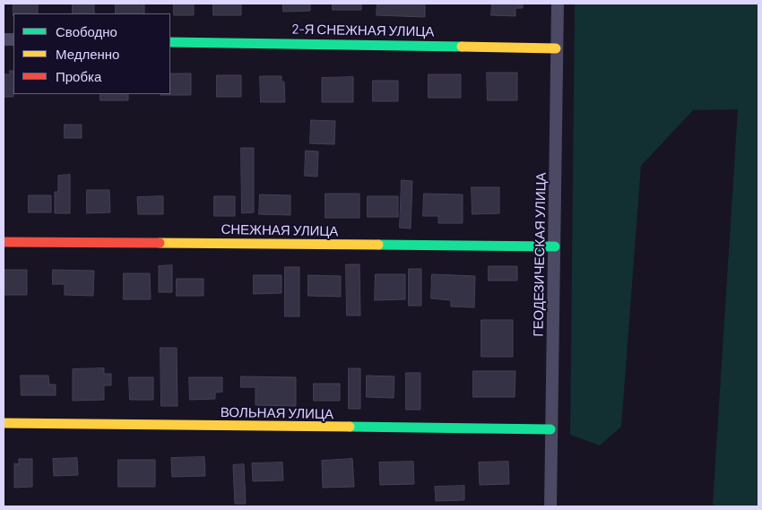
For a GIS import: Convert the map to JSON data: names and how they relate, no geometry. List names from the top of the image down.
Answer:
{
  "streets": {
    "street": [
      "2-Я СНЕЖНАЯ УЛИЦА",
      "СНЕЖНАЯ УЛИЦА",
      "ГЕОДЕЗИЧЕСКАЯ УЛИЦА",
      "ВОЛЬНАЯ УЛИЦА"
    ]
  },
  "crossings": [
    ["2-Я СНЕЖНАЯ УЛИЦА", "ГЕОДЕЗИЧЕСКАЯ УЛИЦА"],
    ["СНЕЖНАЯ УЛИЦА", "ГЕОДЕЗИЧЕСКАЯ УЛИЦА"],
    ["ГЕОДЕЗИЧЕСКАЯ УЛИЦА", "ВОЛЬНАЯ УЛИЦА"]
  ],
  "legend": ["Свободно", "Медленно", "Пробка"]
}
